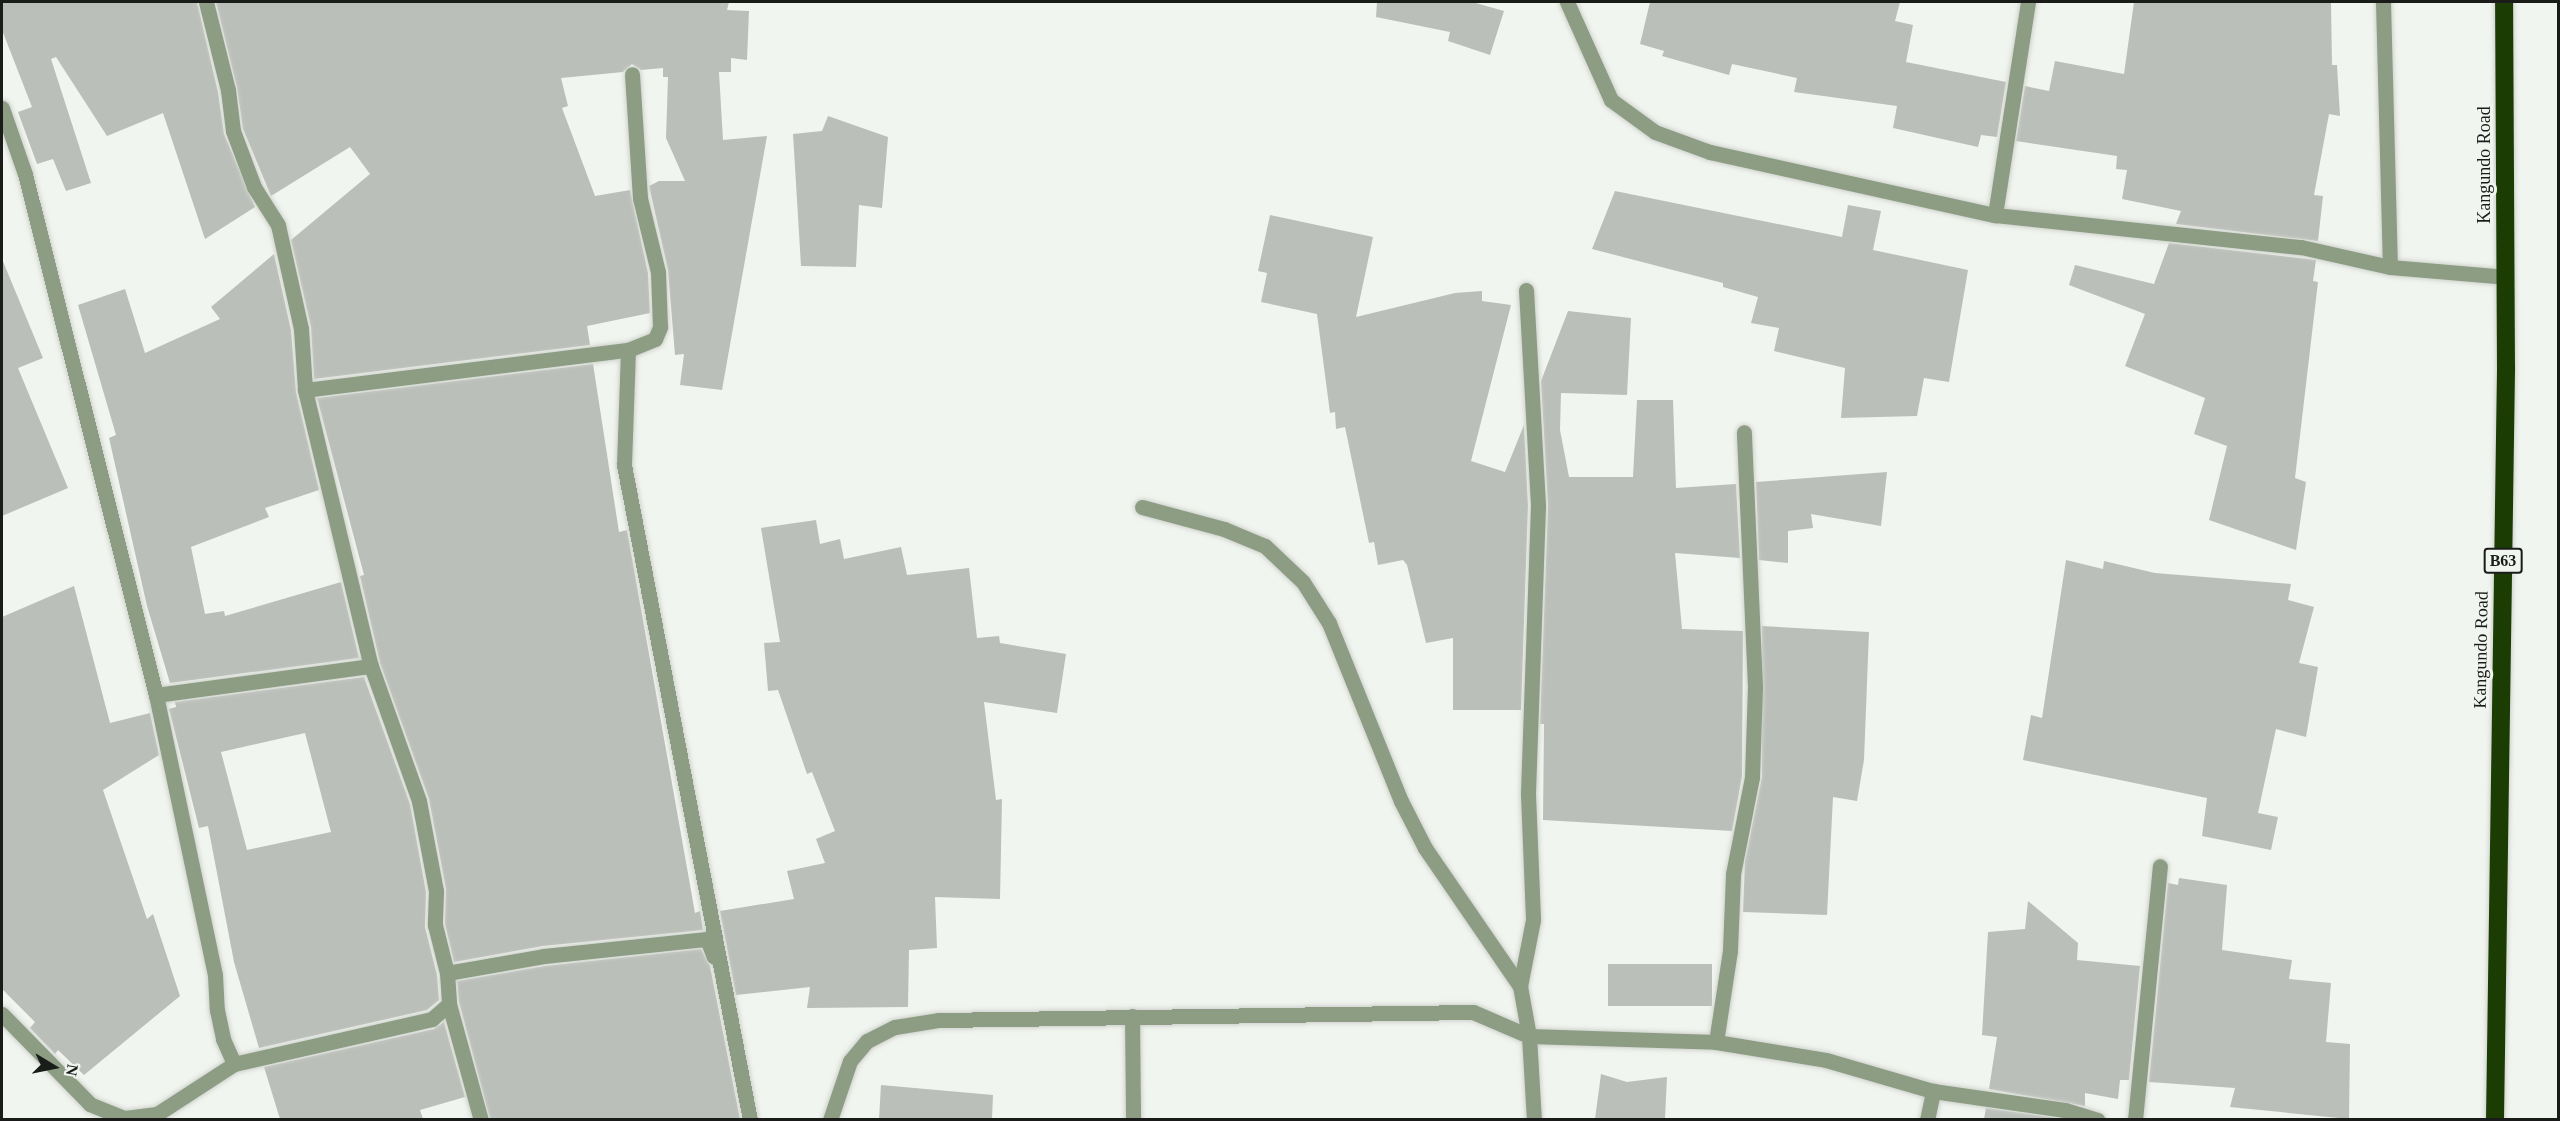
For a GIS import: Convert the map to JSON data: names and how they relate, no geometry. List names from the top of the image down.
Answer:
{
  "streets": {
    "highway": ["Kangundo Road", "B63"]
  },
  "north": "right"
}
